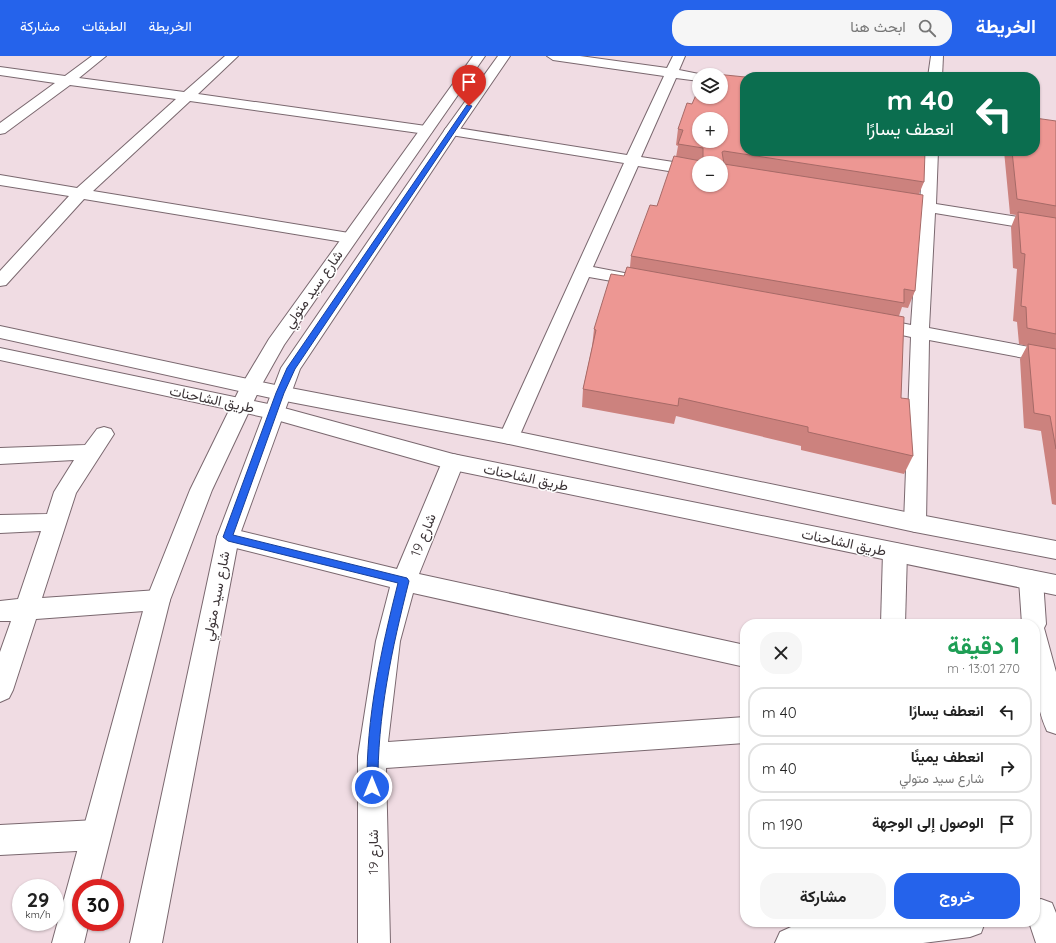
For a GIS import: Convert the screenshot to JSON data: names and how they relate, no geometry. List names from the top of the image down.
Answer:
{
  "streets": {
    "street": ["شارع سيد متولي", "طريق الشاحنات", "شارع 19"]
  },
  "crossings": [
    ["شارع سيد متولي", "طريق الشاحنات"],
    ["طريق الشاحنات", "شارع 19"]
  ],
  "page": {
    "header": "الخريطة",
    "search": "ابحث هنا",
    "nav": ["الخريطة", "الطبقات", "مشاركة"],
    "map_buttons": ["+", "−"],
    "turn": ["40 m", "انعطف يسارًا"],
    "heading": ["1 دقيقة", "270 m · 13:01"],
    "list": [
      {
        "name": "انعطف يسارًا",
        "value": "40 m"
      },
      {
        "name": "انعطف يمينًا",
        "note": "شارع سيد متولي",
        "value": "40 m"
      },
      {
        "name": "الوصول إلى الوجهة",
        "value": "190 m"
      }
    ],
    "buttons": ["خروج", "مشاركة"],
    "speed": "29 km/h",
    "limit": "30"
  }
}
